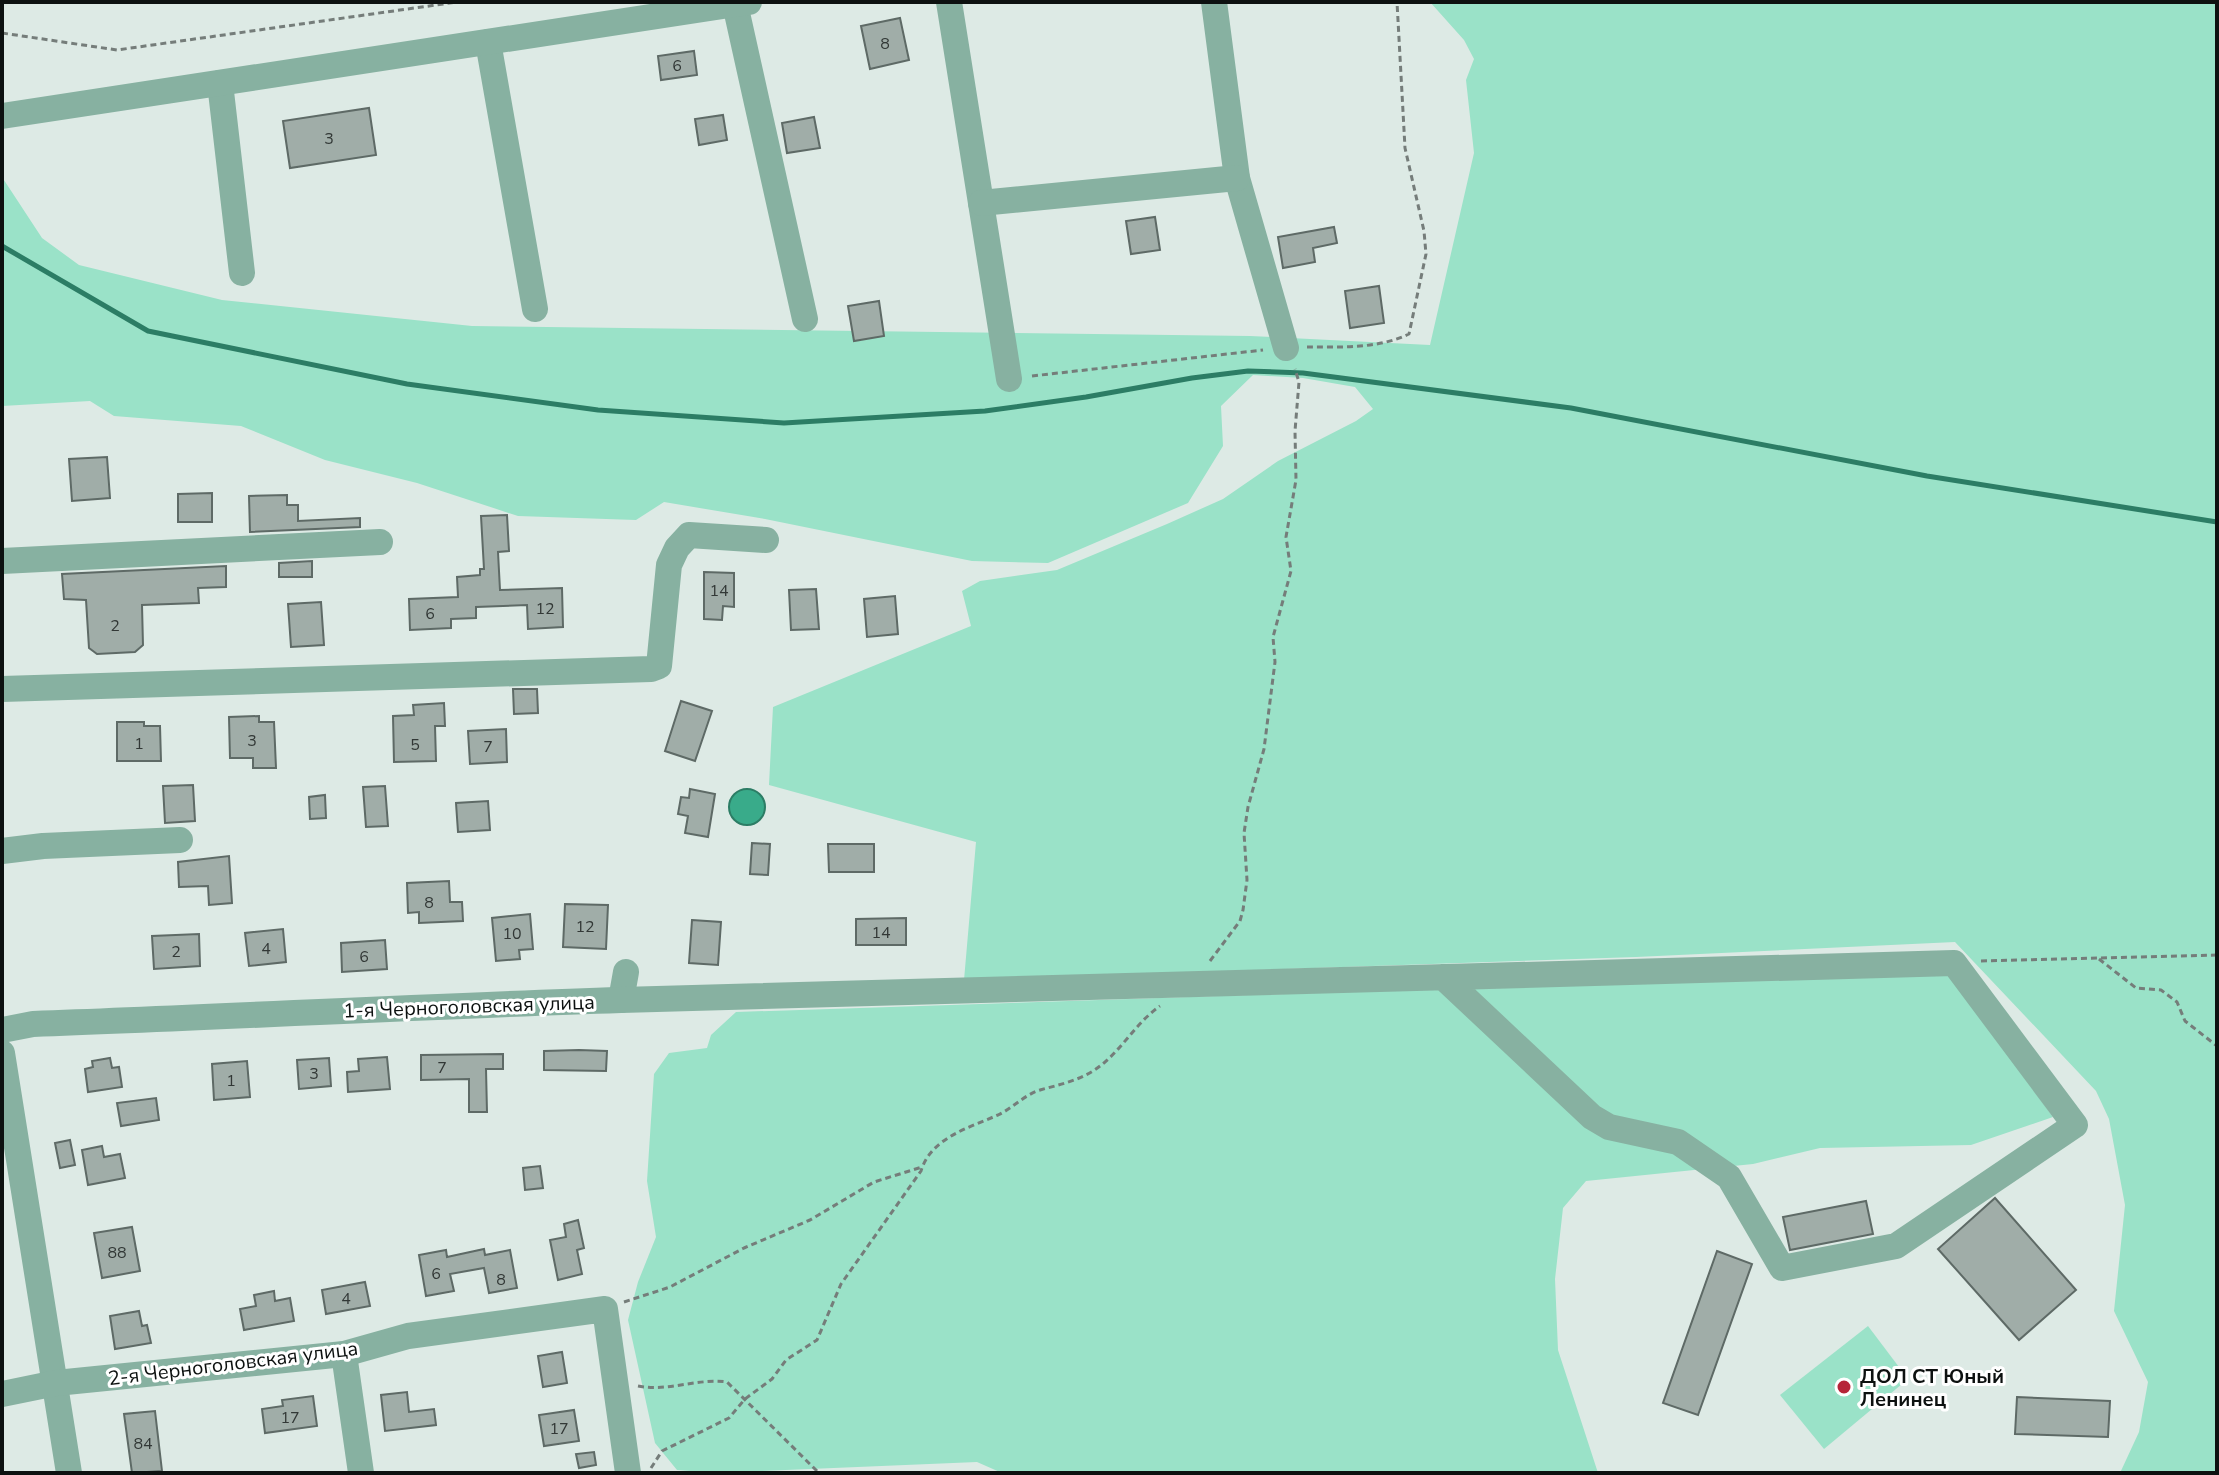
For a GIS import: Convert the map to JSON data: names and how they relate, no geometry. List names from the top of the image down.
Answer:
{
  "streets": {
    "street": ["1-я Черноголовская улица", "2-я Черноголовская улица"]
  },
  "places": ["ДОЛ СТ Юный Ленинец"],
  "house_numbers": [
    "8",
    "6",
    "3",
    "14",
    "12",
    "6",
    "2",
    "3",
    "1",
    "5",
    "7",
    "8",
    "12",
    "14",
    "10",
    "4",
    "2",
    "6",
    "7",
    "3",
    "1",
    "88",
    "6",
    "8",
    "4",
    "17",
    "17",
    "84"
  ]
}
